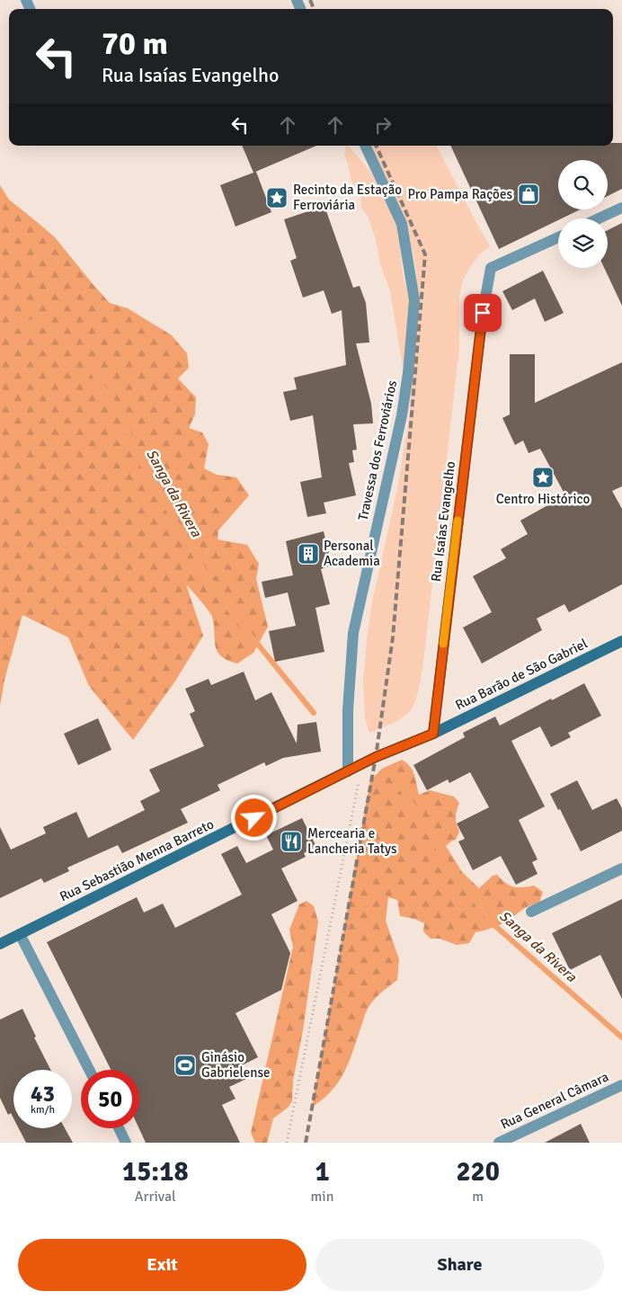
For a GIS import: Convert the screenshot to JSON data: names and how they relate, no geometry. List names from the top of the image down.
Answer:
{
  "streets": {
    "main road": ["Rua Barão de São Gabriel", "Rua Sebastião Menna Barreto"],
    "street": ["Travessa dos Ferroviários", "Rua Isaías Evangelho", "Rua General Câmara"]
  },
  "crossings": [
    ["Travessa dos Ferroviários", "Rua Sebastião Menna Barreto"],
    ["Rua Isaías Evangelho", "Rua Barão de São Gabriel"],
    ["Rua Isaías Evangelho", "Rua Sebastião Menna Barreto"],
    ["Rua Barão de São Gabriel", "Rua Sebastião Menna Barreto"]
  ],
  "water": ["Sanga da Rivera"],
  "places": {
    "shop": ["Pro Pampa Rações"],
    "place": ["Recinto da Estação Ferroviária", "Centro Histórico"],
    "building": ["Personal Academia"],
    "restaurant": ["Mercearia e Lancheria Tatys"],
    "sports": ["Ginásio Gabrielense"]
  },
  "page": {
    "turn": ["70 m", "Rua Isaías Evangelho"],
    "speed": "43 km/h",
    "limit": "50",
    "eta": [
      "15:18",
      "Arrival",
      "1",
      "min",
      "220",
      "m"
    ],
    "buttons": ["Exit", "Share"]
  }
}
